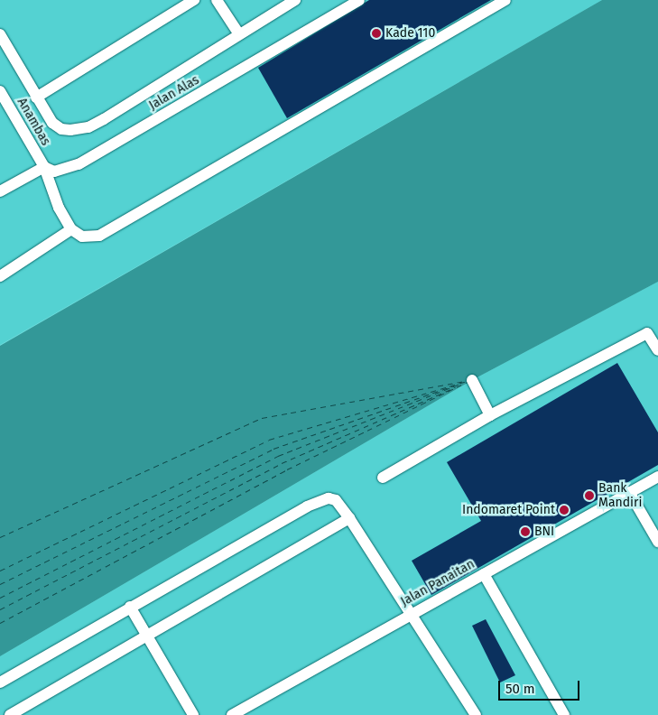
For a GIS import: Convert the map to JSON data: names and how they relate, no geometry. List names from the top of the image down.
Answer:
{
  "streets": {
    "lane": ["Jalan Alas", "Anambas", "Jalan Panaitan"]
  },
  "crossings": [
    ["Jalan Alas", "Anambas"]
  ],
  "places": [
    "Kade 110",
    "Bank Mandiri",
    "Indomaret Point",
    "BNI"
  ],
  "scale_bar": "50 m"
}
